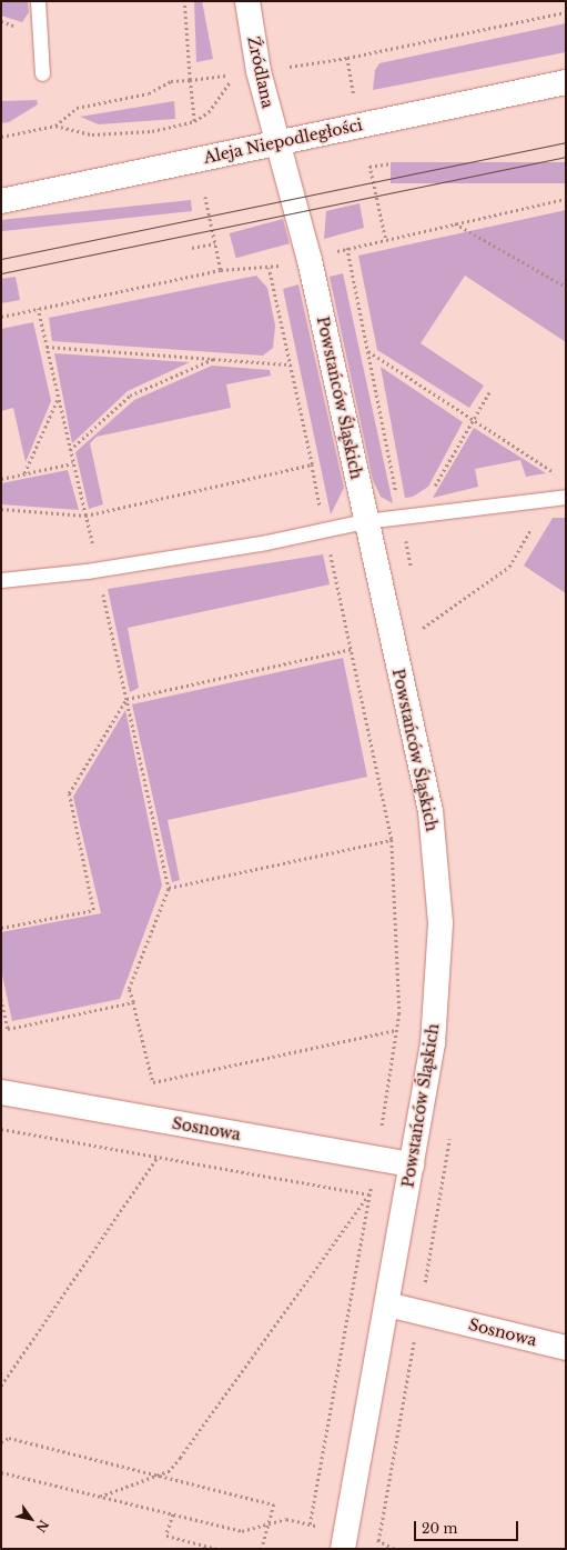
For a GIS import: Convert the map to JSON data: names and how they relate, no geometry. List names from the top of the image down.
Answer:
{
  "streets": {
    "street": [
      "Źródlana",
      "Aleja Niepodległości",
      "Powstańców Śląskich",
      "Sosnowa"
    ]
  },
  "crossings": [
    ["Źródlana", "Aleja Niepodległości"],
    ["Źródlana", "Powstańców Śląskich"],
    ["Aleja Niepodległości", "Powstańców Śląskich"],
    ["Powstańców Śląskich", "Sosnowa"]
  ],
  "scale_bar": "20 m",
  "north": "bottom right"
}
